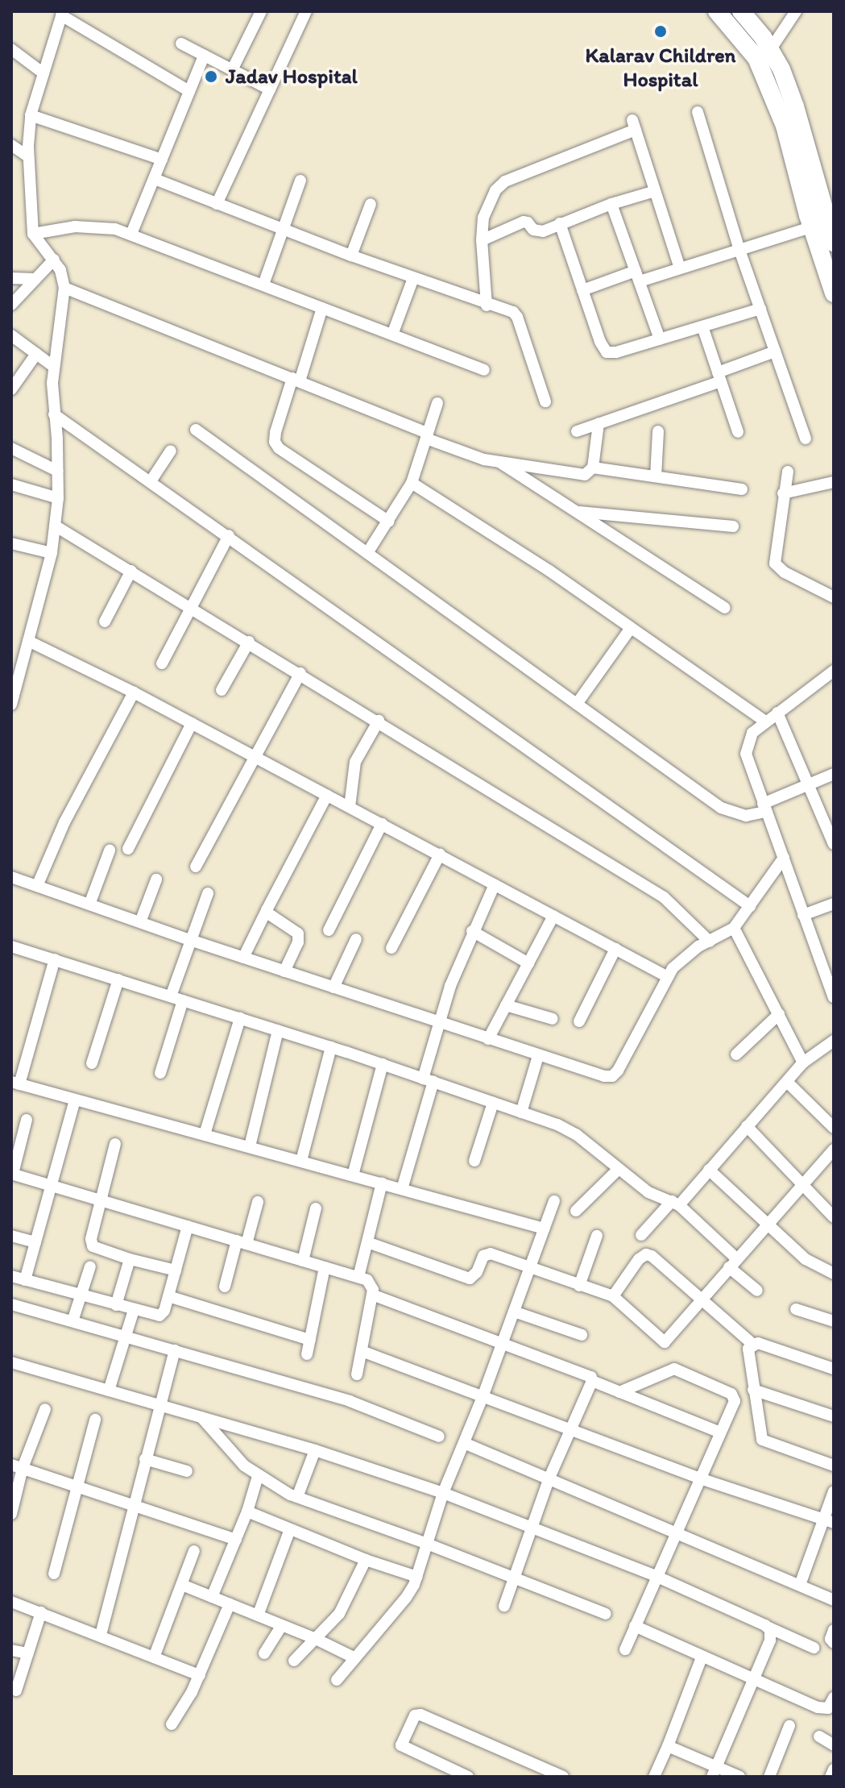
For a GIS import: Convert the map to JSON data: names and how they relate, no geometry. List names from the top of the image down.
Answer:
{
  "places": ["Kalarav Children Hospital", "Jadav Hospital"]
}
